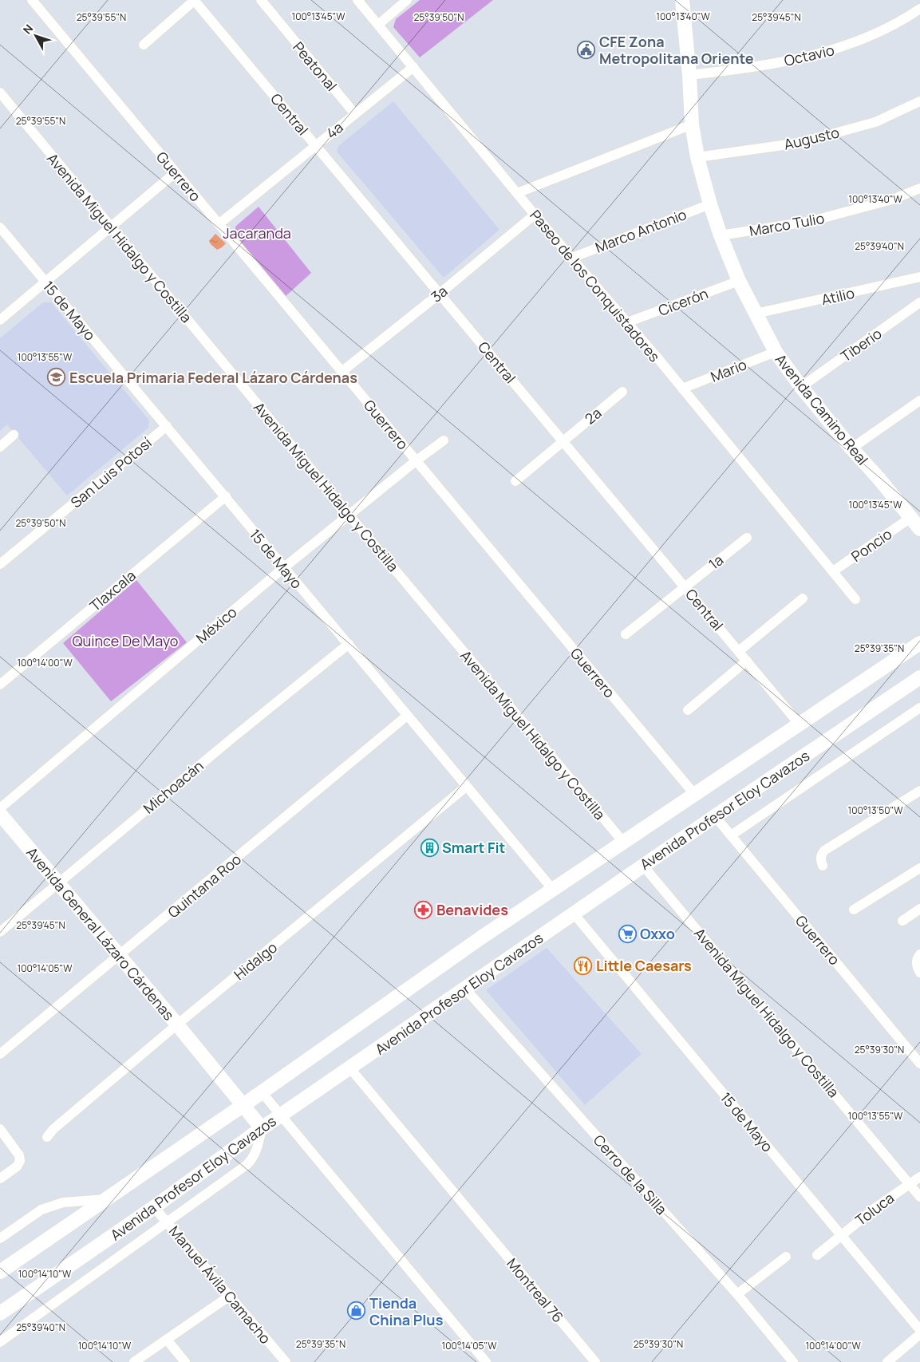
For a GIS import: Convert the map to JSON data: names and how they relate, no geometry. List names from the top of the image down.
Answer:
{
  "streets": {
    "main road": ["Avenida Camino Real", "Avenida Profesor Eloy Cavazos", "Avenida General Lázaro Cárdenas"],
    "street": [
      "Octavio",
      "Peatonal",
      "Central",
      "4a",
      "Augusto",
      "Guerrero",
      "Marco Tulio",
      "Marco Antonio",
      "Avenida Miguel Hidalgo y Costilla",
      "Paseo de los Conquistadores",
      "3a",
      "Atilio",
      "Cicerón",
      "15 de Mayo",
      "Tiberio",
      "Mario",
      "2a",
      "San Luis Potosí",
      "Poncio",
      "1a",
      "Tlaxcala",
      "México",
      "Michoacán",
      "Quintana Roo",
      "Hidalgo",
      "Cerro de la Silla",
      "Toluca",
      "Manuel Ávila Camacho",
      "Montreal 76"
    ]
  },
  "crossings": [
    ["Octavio", "Avenida Camino Real"],
    ["Peatonal", "4a"],
    ["Central", "4a"],
    ["Central", "3a"],
    ["Central", "2a"],
    ["Central", "1a"],
    ["Central", "Avenida Profesor Eloy Cavazos"],
    ["4a", "Guerrero"],
    ["4a", "Paseo de los Conquistadores"],
    ["Augusto", "Avenida Camino Real"],
    ["Guerrero", "3a"],
    ["Guerrero", "México"],
    ["Guerrero", "Avenida Profesor Eloy Cavazos"],
    ["Marco Tulio", "Avenida Camino Real"],
    ["Marco Antonio", "Paseo de los Conquistadores"],
    ["Marco Antonio", "Avenida Camino Real"],
    ["Avenida Miguel Hidalgo y Costilla", "México"],
    ["Avenida Miguel Hidalgo y Costilla", "Avenida Profesor Eloy Cavazos"],
    ["Avenida Miguel Hidalgo y Costilla", "Toluca"],
    ["Paseo de los Conquistadores", "3a"],
    ["Paseo de los Conquistadores", "Cicerón"],
    ["Paseo de los Conquistadores", "Mario"],
    ["Paseo de los Conquistadores", "Poncio"],
    ["Atilio", "Avenida Camino Real"],
    ["Cicerón", "Avenida Camino Real"],
    ["15 de Mayo", "San Luis Potosí"],
    ["15 de Mayo", "Tlaxcala"],
    ["15 de Mayo", "México"],
    ["15 de Mayo", "Michoacán"],
    ["15 de Mayo", "Avenida Profesor Eloy Cavazos"],
    ["15 de Mayo", "Quintana Roo"],
    ["15 de Mayo", "Hidalgo"],
    ["15 de Mayo", "Toluca"],
    ["Tiberio", "Avenida Camino Real"],
    ["Mario", "Avenida Camino Real"],
    ["Avenida Camino Real", "Poncio"],
    ["Michoacán", "Avenida General Lázaro Cárdenas"],
    ["Avenida Profesor Eloy Cavazos", "Avenida General Lázaro Cárdenas"],
    ["Avenida Profesor Eloy Cavazos", "Cerro de la Silla"],
    ["Avenida Profesor Eloy Cavazos", "Manuel Ávila Camacho"],
    ["Avenida Profesor Eloy Cavazos", "Montreal 76"],
    ["Quintana Roo", "Avenida General Lázaro Cárdenas"],
    ["Avenida General Lázaro Cárdenas", "Hidalgo"]
  ],
  "parks": ["Jacaranda", "Quince De Mayo"],
  "places": {
    "public building": ["CFE Zona Metropolitana Oriente"],
    "school or university": ["Escuela Primaria Federal Lázaro Cárdenas"],
    "building": ["Smart Fit"],
    "pharmacy": ["Benavides"],
    "supermarket": ["Oxxo"],
    "restaurant": ["Little Caesars"],
    "shop": ["Tienda China Plus"]
  },
  "north": "top left",
  "coordinates": [
    "100°13'45\"W",
    "100°13'40\"W",
    "25°39'55\"N",
    "25°39'50\"N",
    "25°39'45\"N",
    "25°39'40\"N",
    "100°13'55\"W",
    "25°39'35\"N",
    "100°14'00\"W",
    "100°13'50\"W",
    "100°14'05\"W",
    "25°39'30\"N",
    "100°14'10\"W"
  ]
}
